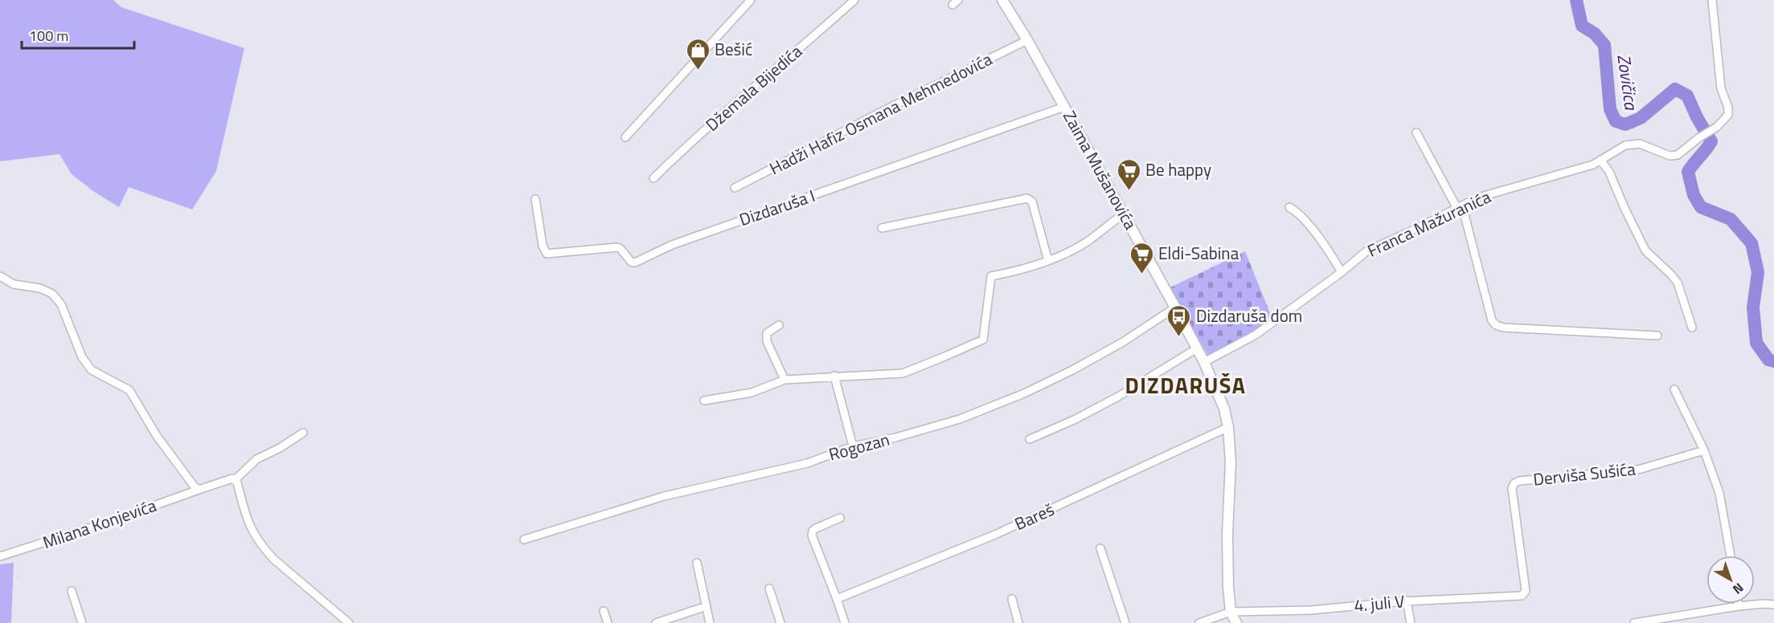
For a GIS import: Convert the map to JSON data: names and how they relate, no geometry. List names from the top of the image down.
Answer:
{
  "streets": {
    "street": [
      "Džemala Bijedića",
      "Hadži Hafiz Osmana Mehmedovića",
      "Zaima Mušanovića",
      "Dizdaruša I",
      "Franca Mažuranića",
      "Rogozan",
      "Derviša Sušića",
      "Bareš",
      "Milana Konjevića",
      "4. juli V"
    ]
  },
  "crossings": [
    ["Hadži Hafiz Osmana Mehmedovića", "Zaima Mušanovića"],
    ["Zaima Mušanovića", "Dizdaruša I"],
    ["Zaima Mušanovića", "Franca Mažuranića"],
    ["Zaima Mušanovića", "Rogozan"],
    ["Zaima Mušanovića", "Bareš"],
    ["Zaima Mušanovića", "4. juli V"],
    ["Derviša Sušića", "4. juli V"]
  ],
  "districts": ["DIZDARUŠA"],
  "water": ["Zovičica"],
  "places": {
    "shop": ["Bešić"],
    "supermarket": ["Be happy", "Eldi-Sabina"],
    "bus stop": ["Dizdaruša dom"]
  },
  "scale_bar": "100 m",
  "north": "bottom right"
}
